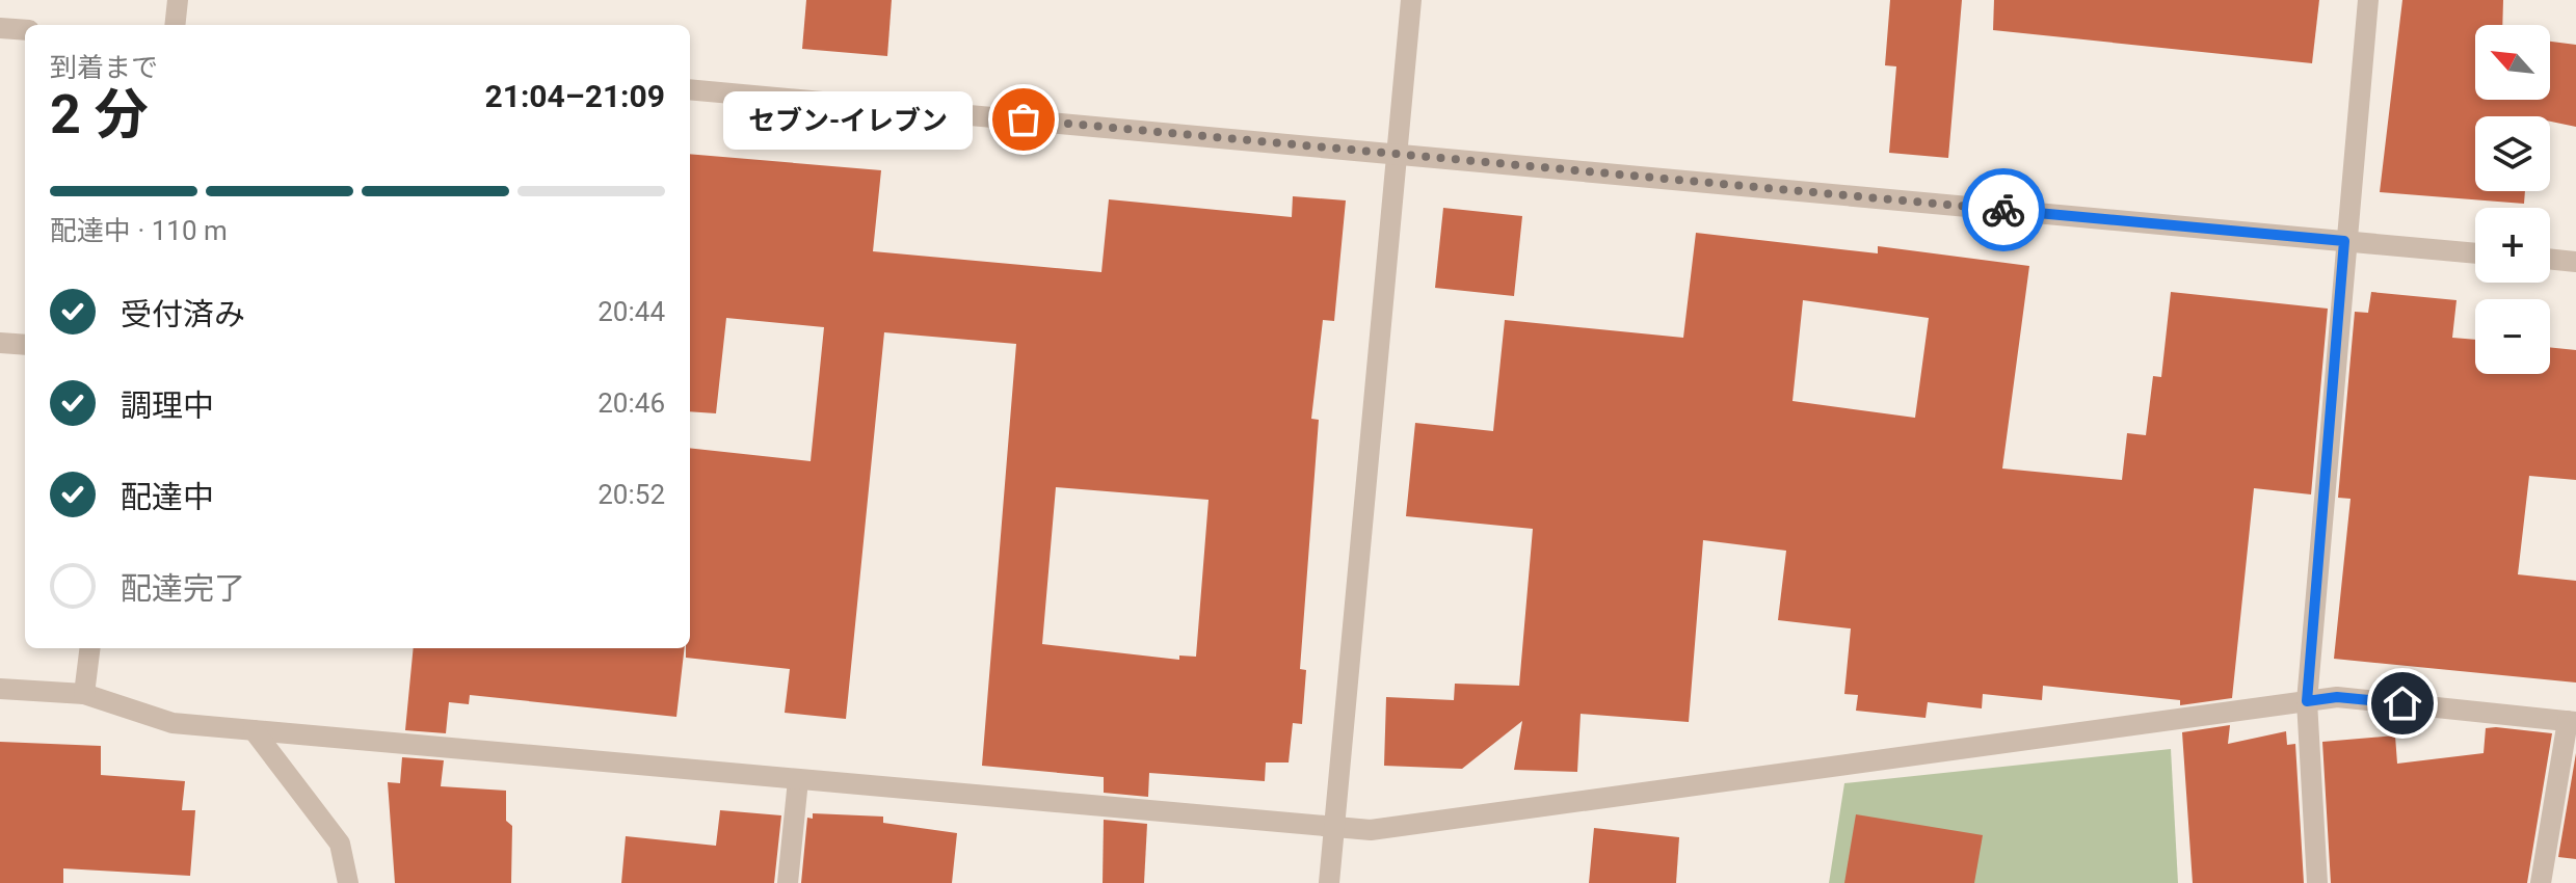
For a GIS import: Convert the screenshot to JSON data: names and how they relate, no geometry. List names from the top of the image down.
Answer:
{
  "places": ["セブン-イレブン"],
  "north": "top left",
  "page": {
    "map_buttons": ["+", "−"],
    "heading": ["2 分", "到着まで", "21:04–21:09"],
    "bubble": "セブン-イレブン",
    "bar": "配達中 · 110 m",
    "list": [
      ["受付済み", "20:44"],
      ["調理中", "20:46"],
      ["配達中", "20:52"],
      "配達完了"
    ]
  }
}
